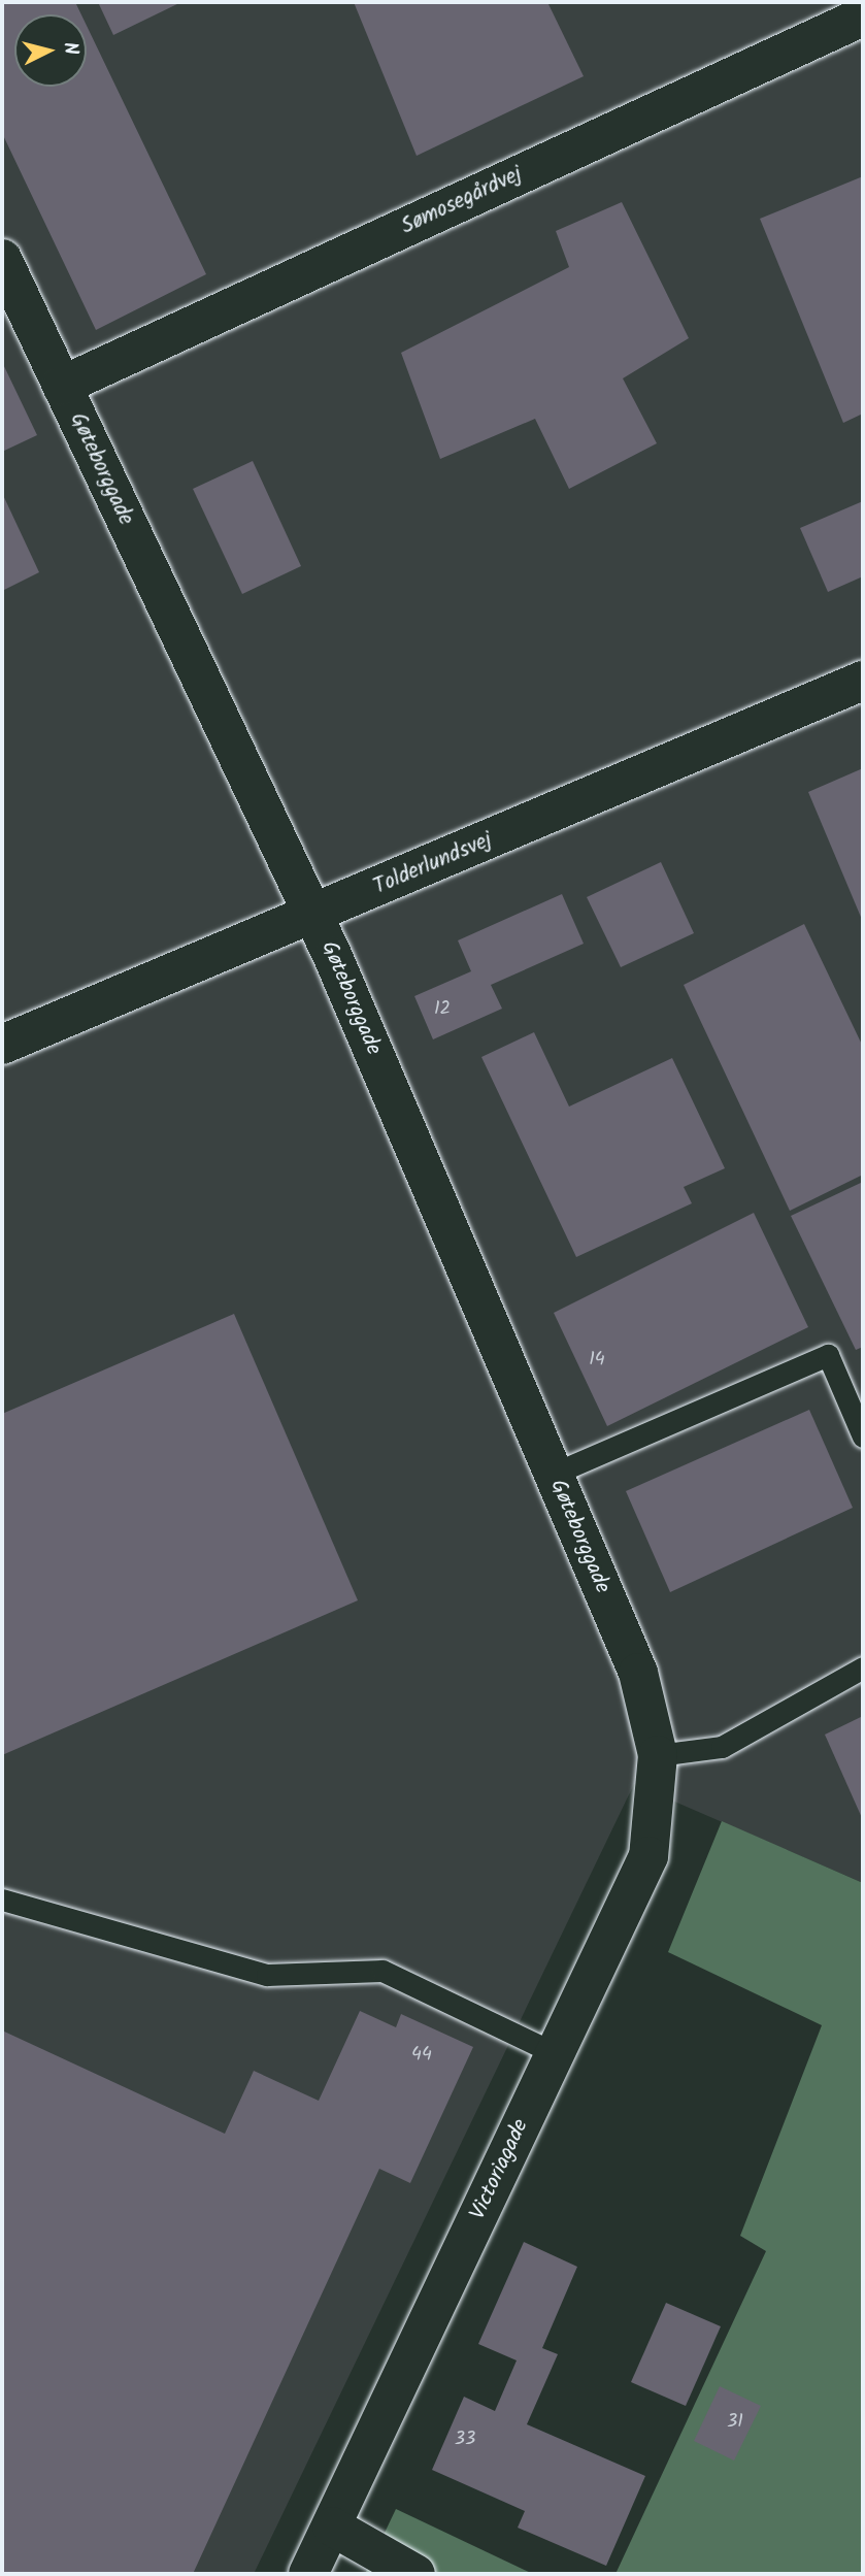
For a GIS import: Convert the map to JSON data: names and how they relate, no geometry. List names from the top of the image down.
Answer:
{
  "streets": {
    "street": [
      "Sømosegårdvej",
      "Gøteborggade",
      "Tolderlundsvej",
      "Victoriagade"
    ]
  },
  "crossings": [
    ["Sømosegårdvej", "Gøteborggade"],
    ["Gøteborggade", "Tolderlundsvej"],
    ["Gøteborggade", "Victoriagade"]
  ],
  "house_numbers": [
    "12",
    "14",
    "44",
    "31",
    "33"
  ],
  "north": "right"
}
